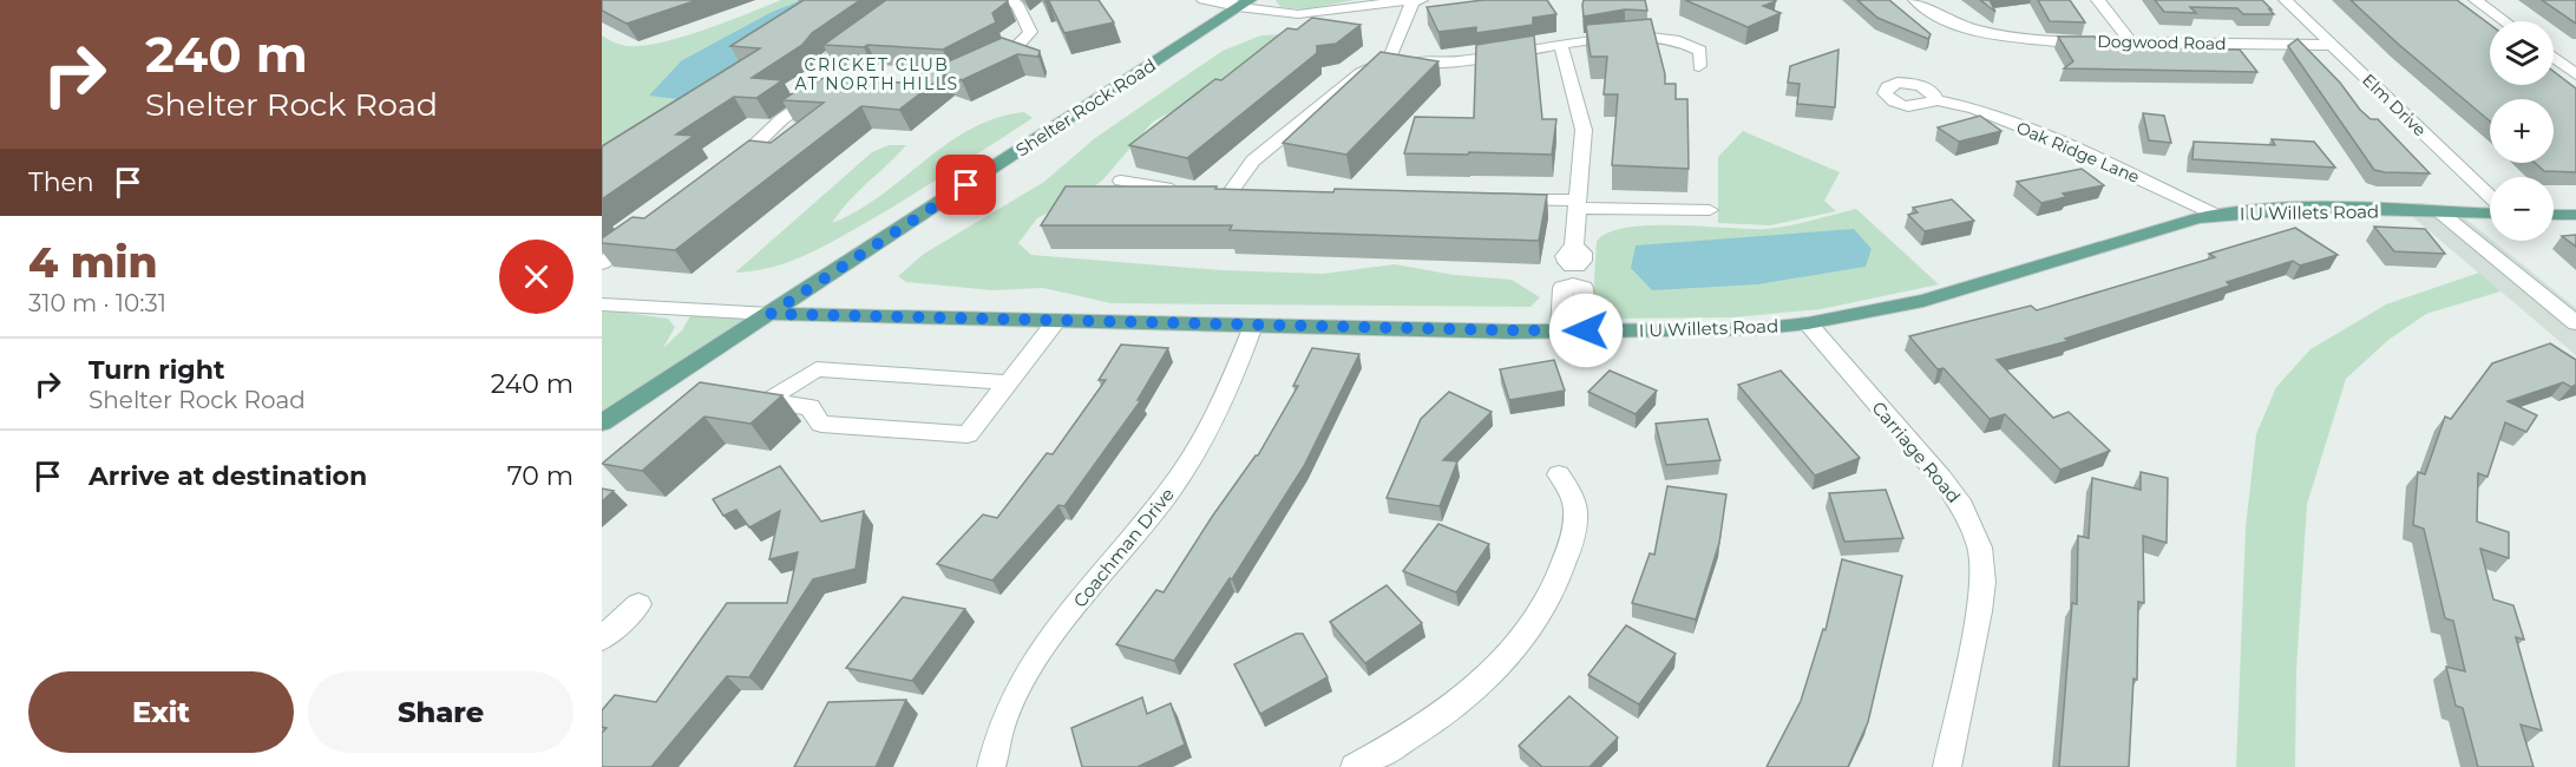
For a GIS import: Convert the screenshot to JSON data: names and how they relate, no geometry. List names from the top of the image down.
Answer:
{
  "streets": {
    "main road": ["Shelter Rock Road", "I U Willets Road"],
    "street": [
      "Dogwood Road",
      "Elm Drive",
      "Oak Ridge Lane",
      "Carriage Road",
      "Coachman Drive"
    ]
  },
  "crossings": [
    ["Dogwood Road", "Elm Drive"],
    ["Shelter Rock Road", "I U Willets Road"],
    ["Oak Ridge Lane", "I U Willets Road"],
    ["I U Willets Road", "Carriage Road"],
    ["I U Willets Road", "Coachman Drive"]
  ],
  "districts": ["CRICKET CLUB AT NORTH HILLS"],
  "page": {
    "turn": ["240 m", "Shelter Rock Road"],
    "map_buttons": ["+", "−"],
    "then": "Then",
    "heading": ["4 min", "310 m · 10:31"],
    "list": [
      {
        "name": "Turn right",
        "note": "Shelter Rock Road",
        "value": "240 m"
      },
      {
        "name": "Arrive at destination",
        "value": "70 m"
      }
    ],
    "buttons": ["Exit", "Share"]
  }
}
